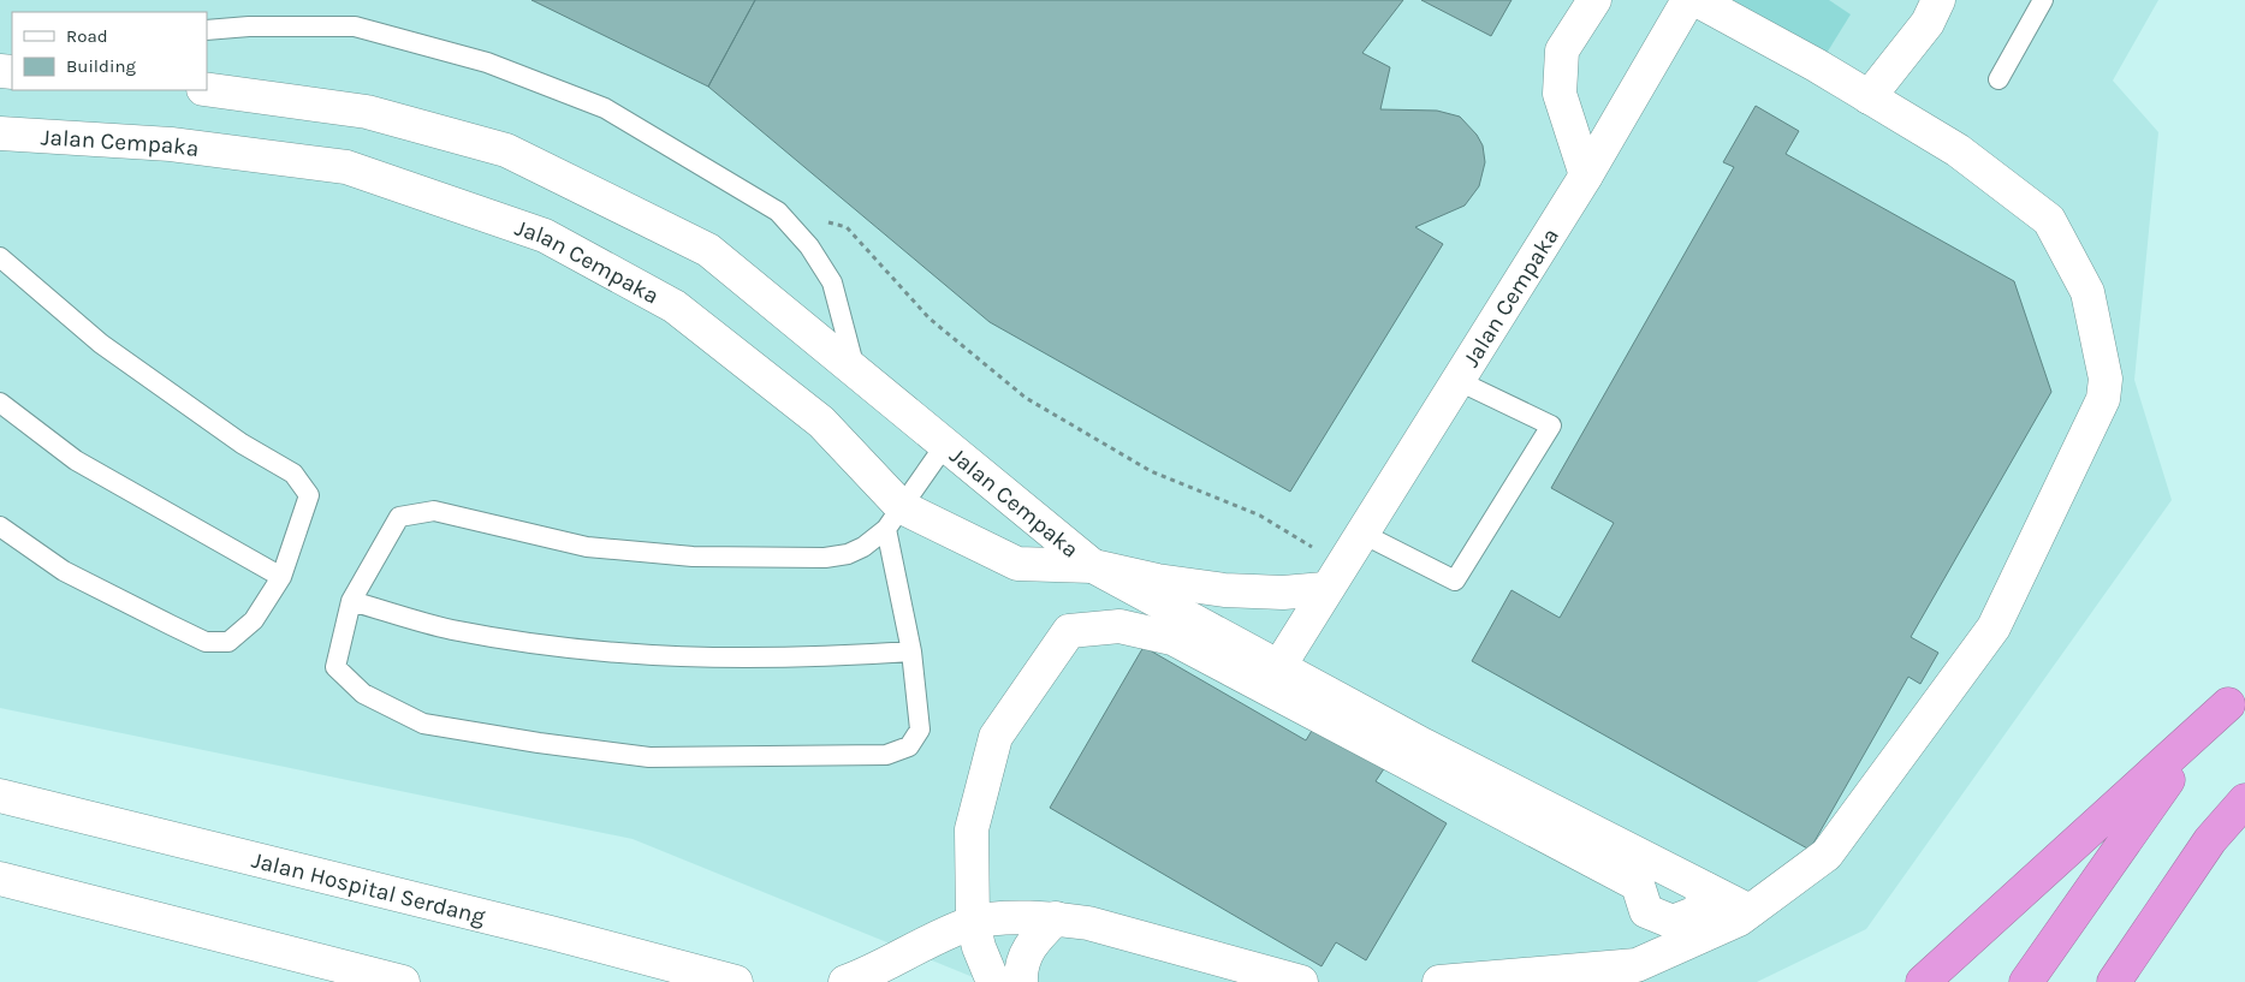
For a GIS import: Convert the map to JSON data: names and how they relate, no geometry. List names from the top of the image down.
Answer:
{
  "streets": {
    "street": ["Jalan Cempaka", "Jalan Hospital Serdang"]
  },
  "legend": ["Road", "Building"]
}
